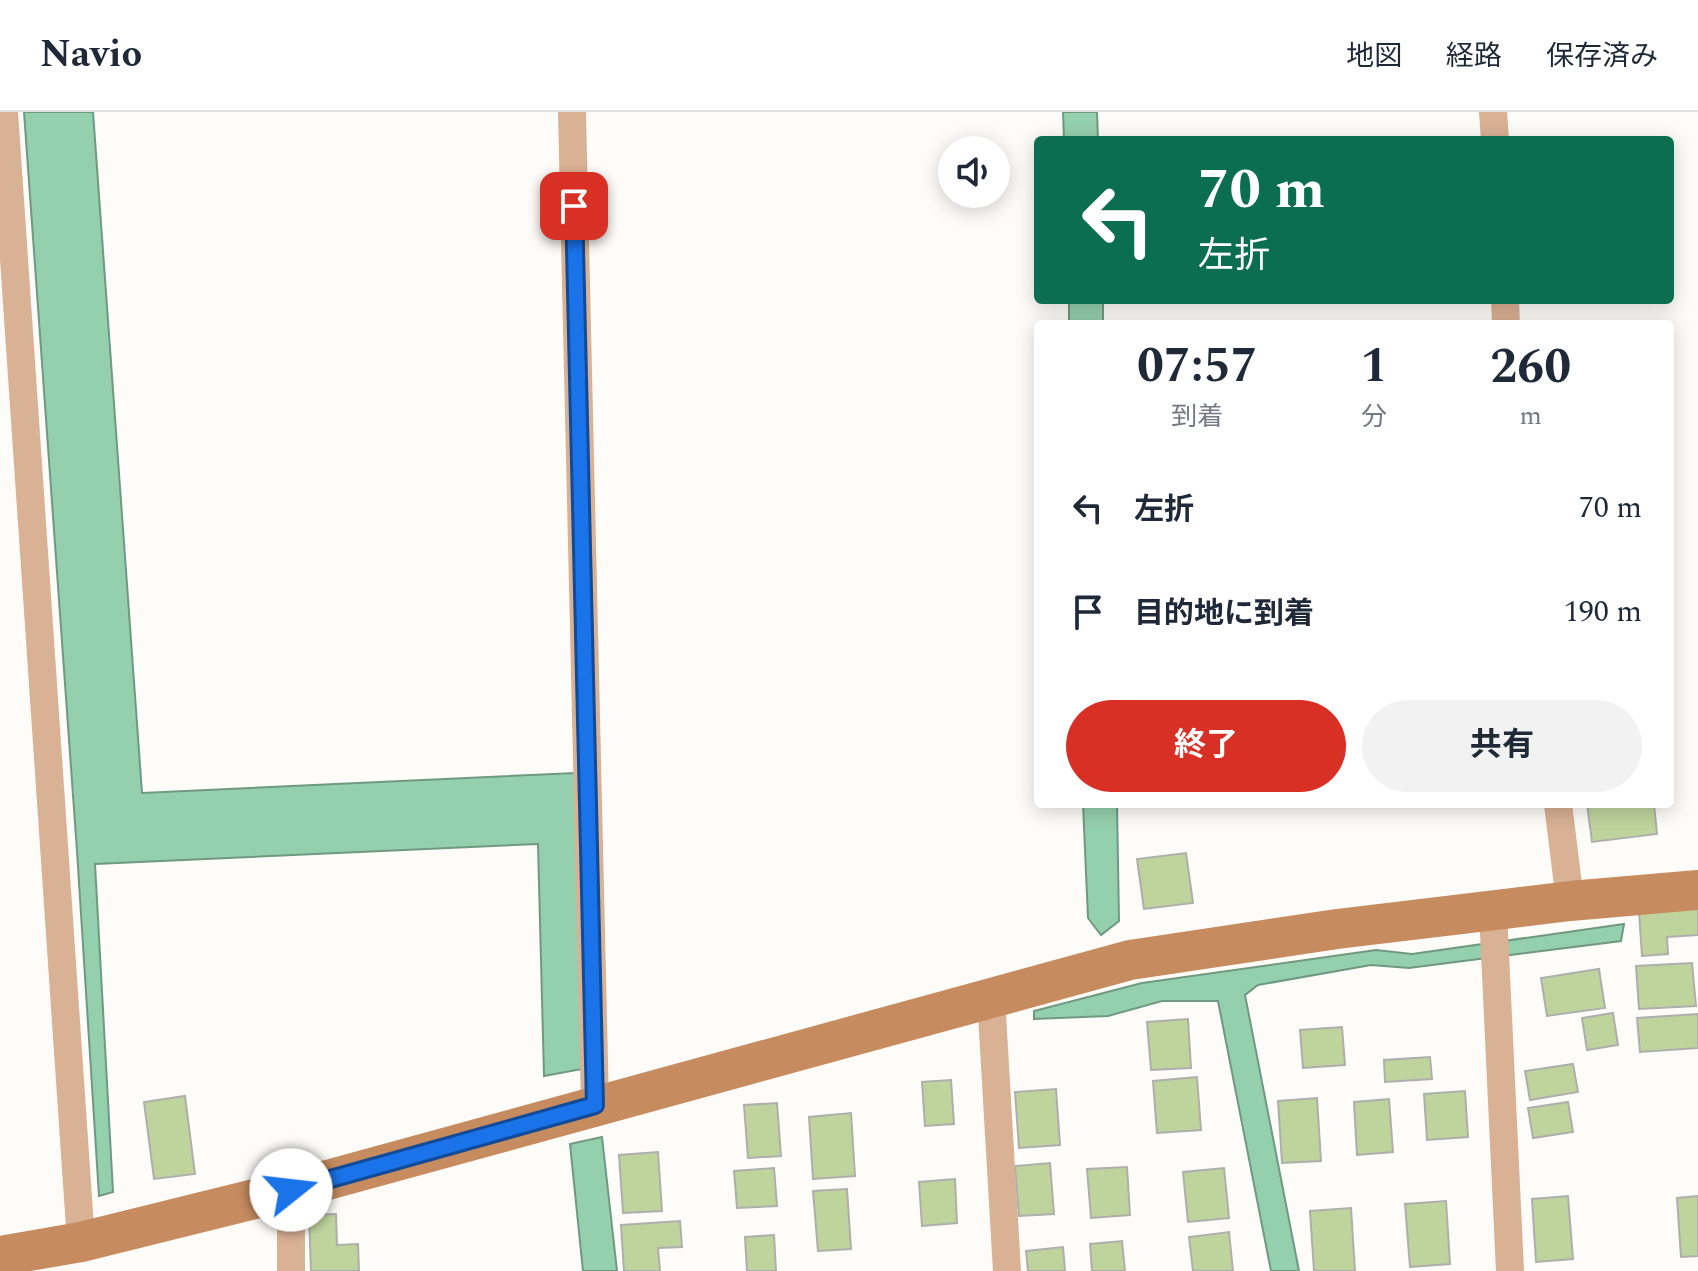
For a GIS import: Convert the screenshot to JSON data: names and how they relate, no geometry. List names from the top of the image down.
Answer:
{
  "page": {
    "header": "Navio",
    "nav": ["地図", "経路", "保存済み"],
    "turn": ["70 m", "左折"],
    "eta": [
      "07:57",
      "到着",
      "1",
      "分",
      "260",
      "m"
    ],
    "list": [
      {
        "name": "左折",
        "value": "70 m"
      },
      {
        "name": "目的地に到着",
        "value": "190 m"
      }
    ],
    "buttons": ["終了", "共有"]
  }
}
